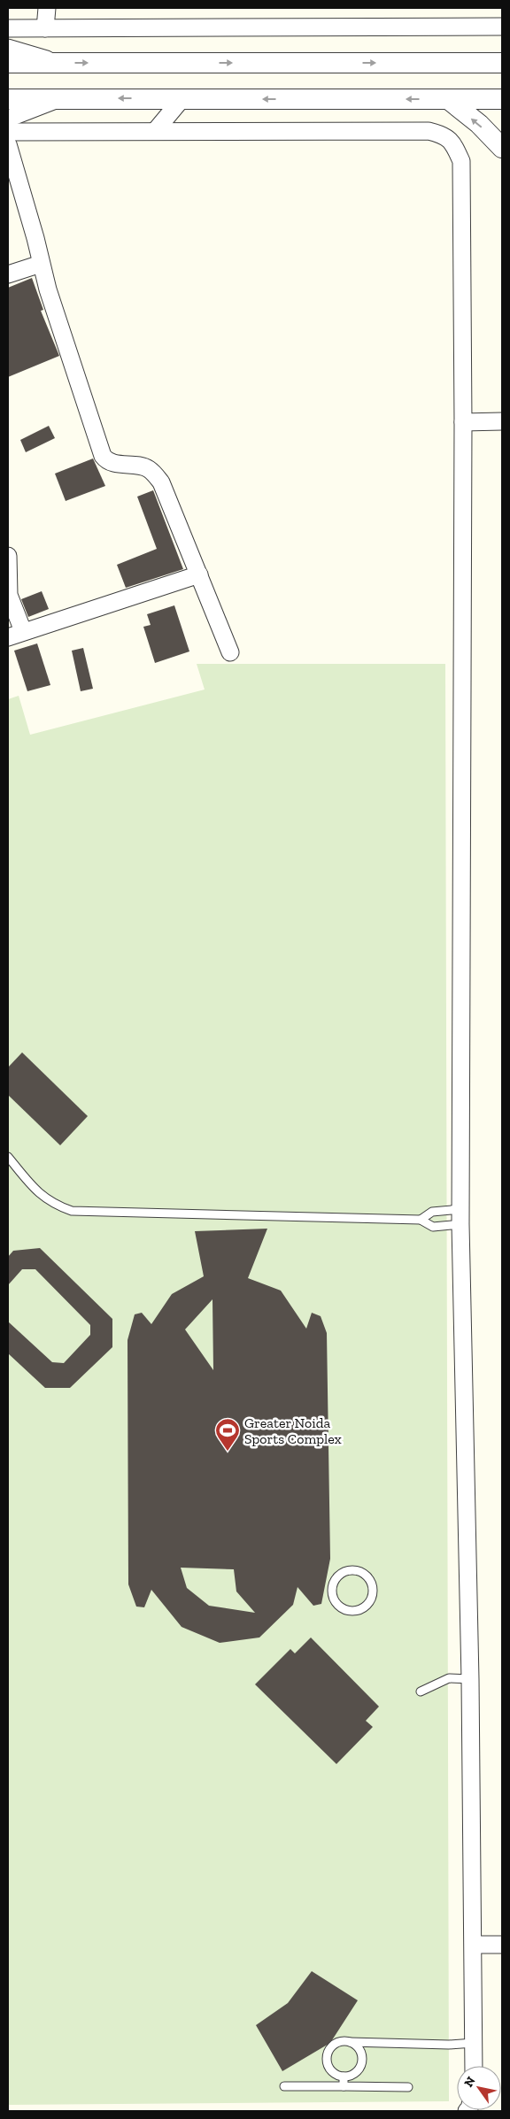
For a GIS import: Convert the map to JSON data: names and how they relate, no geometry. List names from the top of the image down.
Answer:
{
  "places": {
    "sports": ["Greater Noida Sports Complex"]
  },
  "north": "top left"
}
